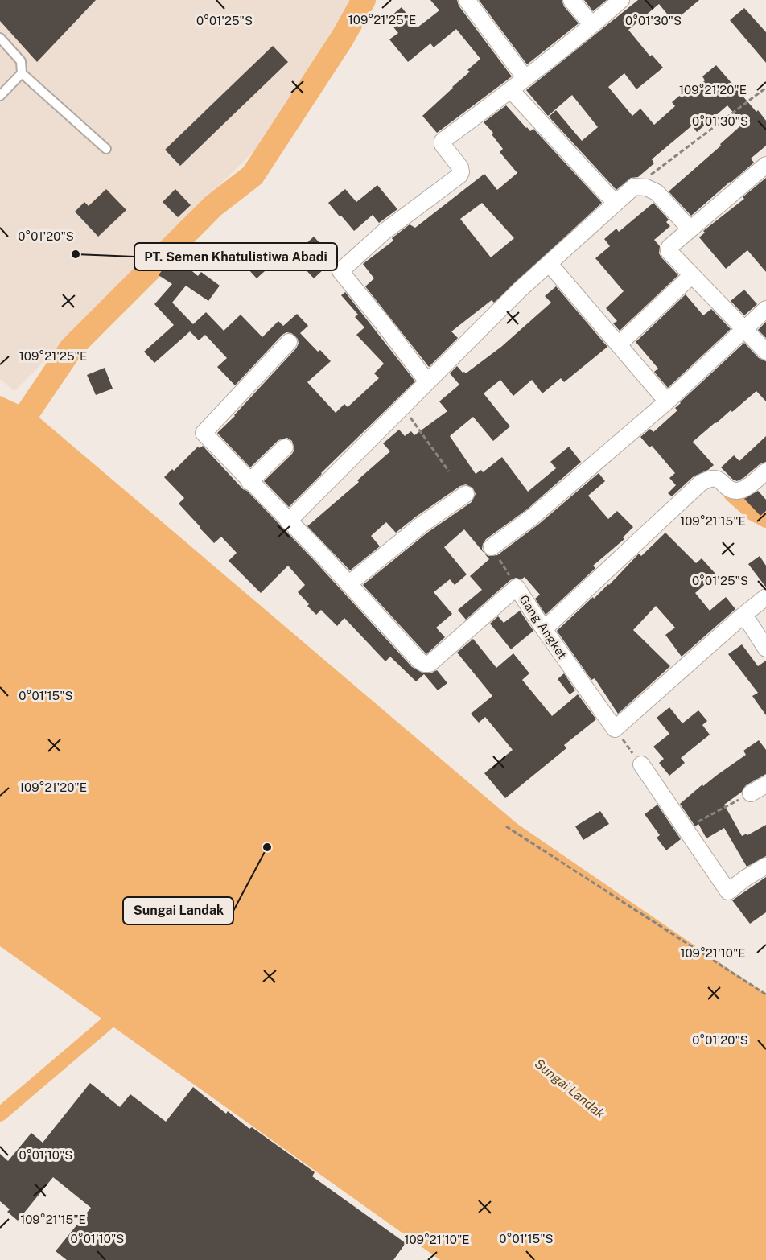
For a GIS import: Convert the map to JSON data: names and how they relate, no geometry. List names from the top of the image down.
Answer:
{
  "streets": {
    "street": ["Gang Angket"]
  },
  "water": ["Sungai Landak"],
  "places": ["PT. Semen Khatulistiwa Abadi", "Sungai Landak"],
  "coordinates": [
    "109°21'25\"E",
    "0°01'25\"S",
    "0°01'30\"S",
    "109°21'20\"E",
    "0°01'20\"S",
    "109°21'15\"E",
    "0°01'15\"S",
    "109°21'10\"E",
    "0°01'10\"S"
  ]
}
